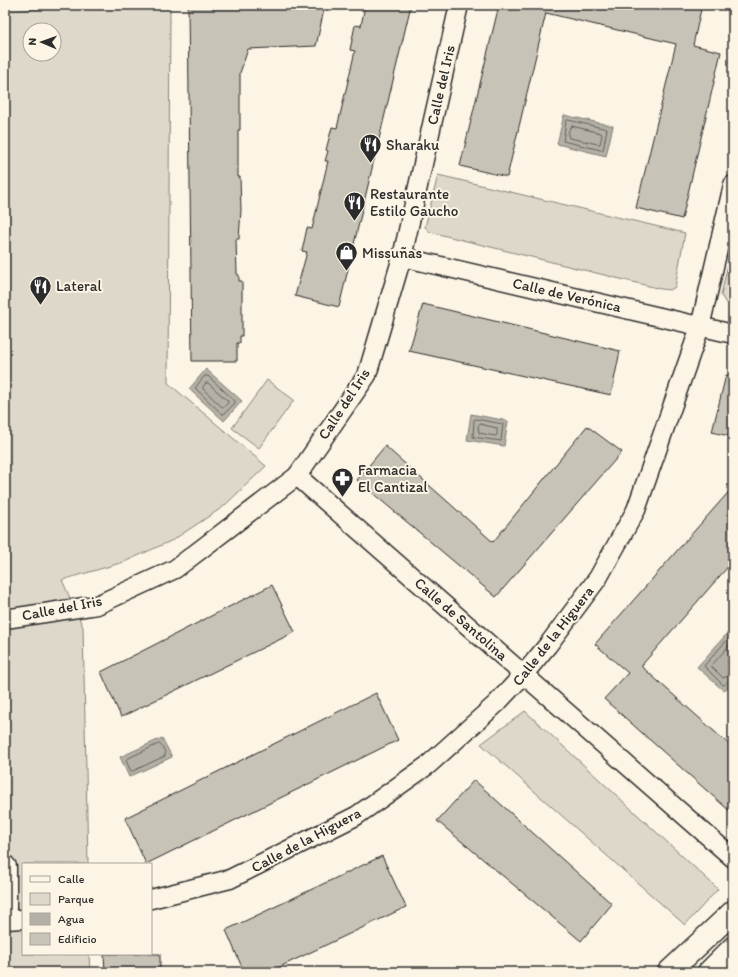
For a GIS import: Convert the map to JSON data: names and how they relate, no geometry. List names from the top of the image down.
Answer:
{
  "streets": {
    "street": [
      "Calle del Iris",
      "Calle de Verónica",
      "Calle de Santolina",
      "Calle de la Higuera"
    ]
  },
  "crossings": [
    ["Calle del Iris", "Calle de Verónica"],
    ["Calle del Iris", "Calle de Santolina"],
    ["Calle de Verónica", "Calle de la Higuera"],
    ["Calle de Santolina", "Calle de la Higuera"]
  ],
  "places": {
    "restaurant": ["Sharaku", "Restaurante Estilo Gaucho", "Lateral"],
    "shop": ["Missuñas"],
    "pharmacy": ["Farmacia El Cantizal"]
  },
  "legend": [
    "Calle",
    "Parque",
    "Agua",
    "Edificio"
  ],
  "north": "left"
}
